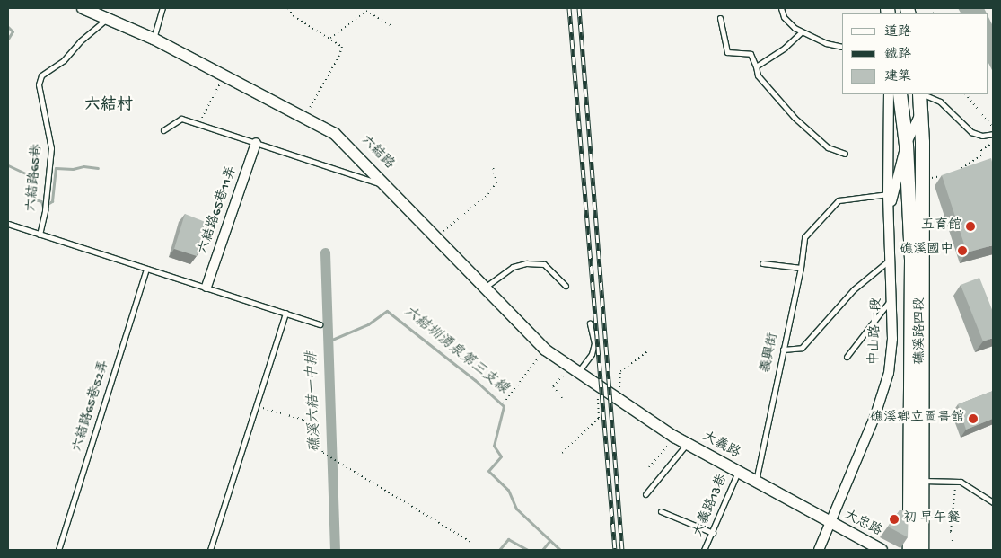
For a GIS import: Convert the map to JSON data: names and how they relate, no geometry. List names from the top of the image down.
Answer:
{
  "streets": {
    "main road": ["礁溪路四段"],
    "street": [
      "六結路",
      "六結路65巷11弄",
      "中山路一段",
      "大義路",
      "大忠路"
    ],
    "lane": [
      "六結路65巷",
      "義興街",
      "六結路65巷52弄",
      "大義路13巷"
    ]
  },
  "crossings": [
    ["六結路", "六結路65巷"],
    ["六結路", "大義路"],
    ["礁溪路四段", "中山路一段"],
    ["中山路一段", "義興街"],
    ["中山路一段", "大義路"],
    ["中山路一段", "大忠路"],
    ["義興街", "大義路"],
    ["大義路", "大義路13巷"],
    ["大義路", "大忠路"]
  ],
  "districts": ["六結村"],
  "water": ["六結圳湧泉第三支線", "礁溪六結一中排"],
  "places": [
    "五育館",
    "礁溪國中",
    "礁溪鄉立圖書館",
    "初 早午餐"
  ],
  "legend": ["道路", "鐵路", "建築"]
}
